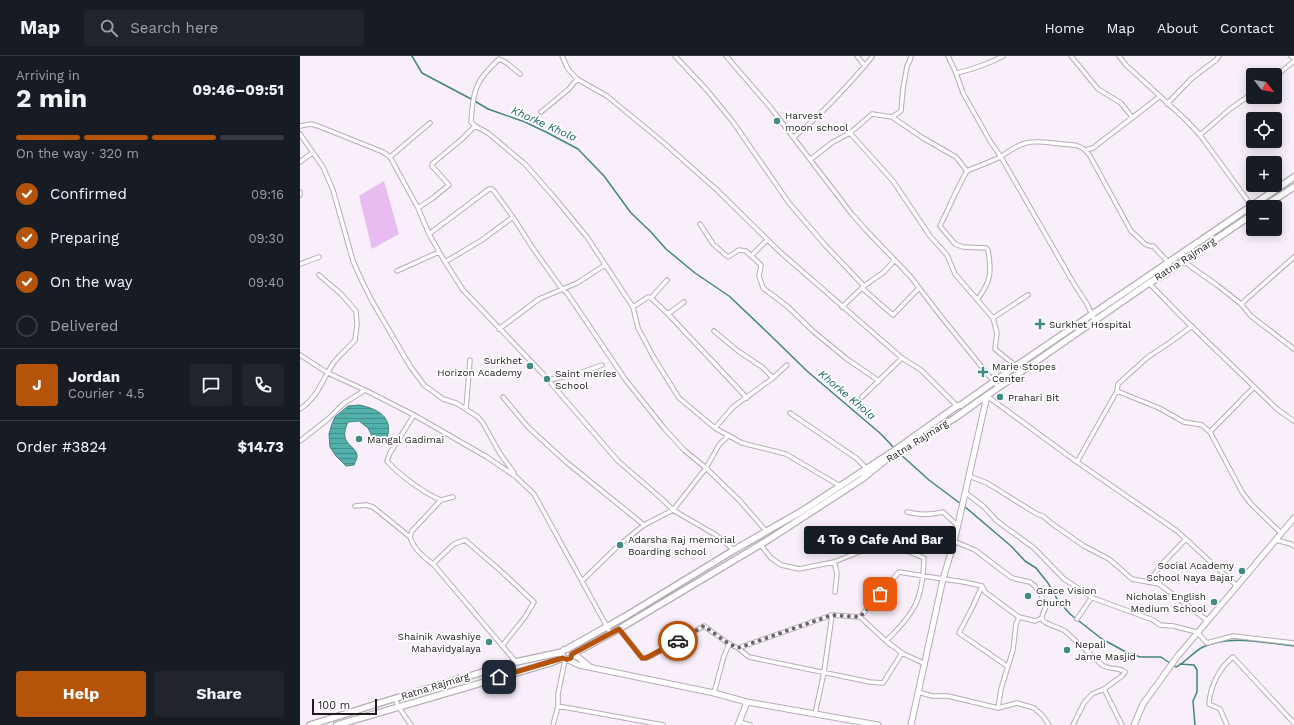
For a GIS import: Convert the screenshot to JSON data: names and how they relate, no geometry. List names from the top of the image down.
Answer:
{
  "streets": {
    "main road": ["Ratna Rajmarg"]
  },
  "water": ["Khorke Khola"],
  "places": {
    "other": [
      "Harvest moon school",
      "Surkhet Horizon Academy",
      "Saint meries School",
      "Prahari Bit",
      "Mangal Gadimai",
      "Adarsha Raj memorial Boarding school",
      "Social Academy School Naya Bajar",
      "4 To 9 Cafe And Bar",
      "Grace Vision Church",
      "Nicholas English Medium School",
      "Shainik Awashiye Mahavidyalaya",
      "Nepali Jame Masjid"
    ],
    "health": ["Surkhet Hospital", "Marie Stopes Center"]
  },
  "scale_bar": "100 m",
  "north": "bottom right",
  "page": {
    "header": "Map",
    "search": "Search here",
    "nav": [
      "Home",
      "Map",
      "About",
      "Contact"
    ],
    "heading": ["2 min", "Arriving in", "09:46–09:51"],
    "panel": [
      "Jordan",
      "Courier · 4.5",
      "Order #3824",
      "$14.73"
    ],
    "map_buttons": ["+", "−"],
    "bar": "On the way · 320 m",
    "list": [
      ["Confirmed", "09:16"],
      ["Preparing", "09:30"],
      ["On the way", "09:40"],
      "Delivered"
    ],
    "round": "J",
    "bubble": "4 To 9 Cafe And Bar",
    "buttons": ["Help", "Share"],
    "scale": "100 m"
  }
}
